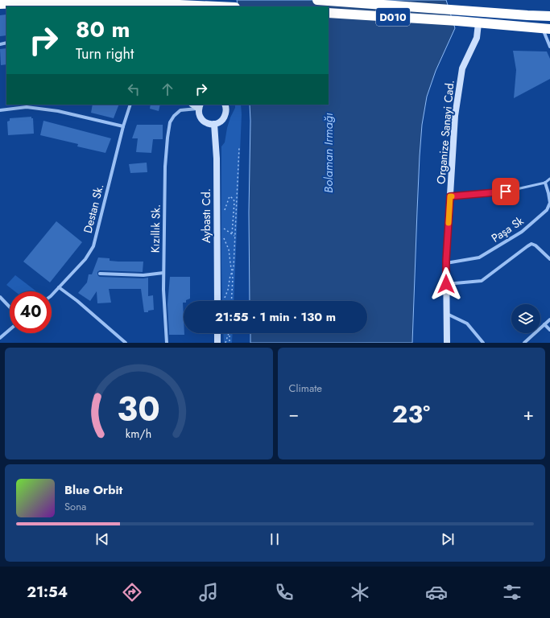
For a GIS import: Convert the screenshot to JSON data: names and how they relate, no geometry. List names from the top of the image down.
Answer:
{
  "streets": {
    "highway": ["D010"],
    "street": [
      "Organize Sanayi Cad.",
      "Destan Sk.",
      "Aybastı Cd.",
      "Kızıllık Sk.",
      "Paşa Sk"
    ]
  },
  "crossings": [
    ["D010", "Organize Sanayi Cad."],
    ["Organize Sanayi Cad.", "Paşa Sk"]
  ],
  "water": ["Bolaman Irmağı"],
  "page": {
    "turn": ["80 m", "Turn right"],
    "limit": "40",
    "trip": "21:55 · 1 min · 130 m",
    "tile": "Climate",
    "heat": ["−", "23°", "+"],
    "song": ["Blue Orbit", "Sona"],
    "tabs": "21:54",
    "gauge": ["30", "km/h"]
  }
}
